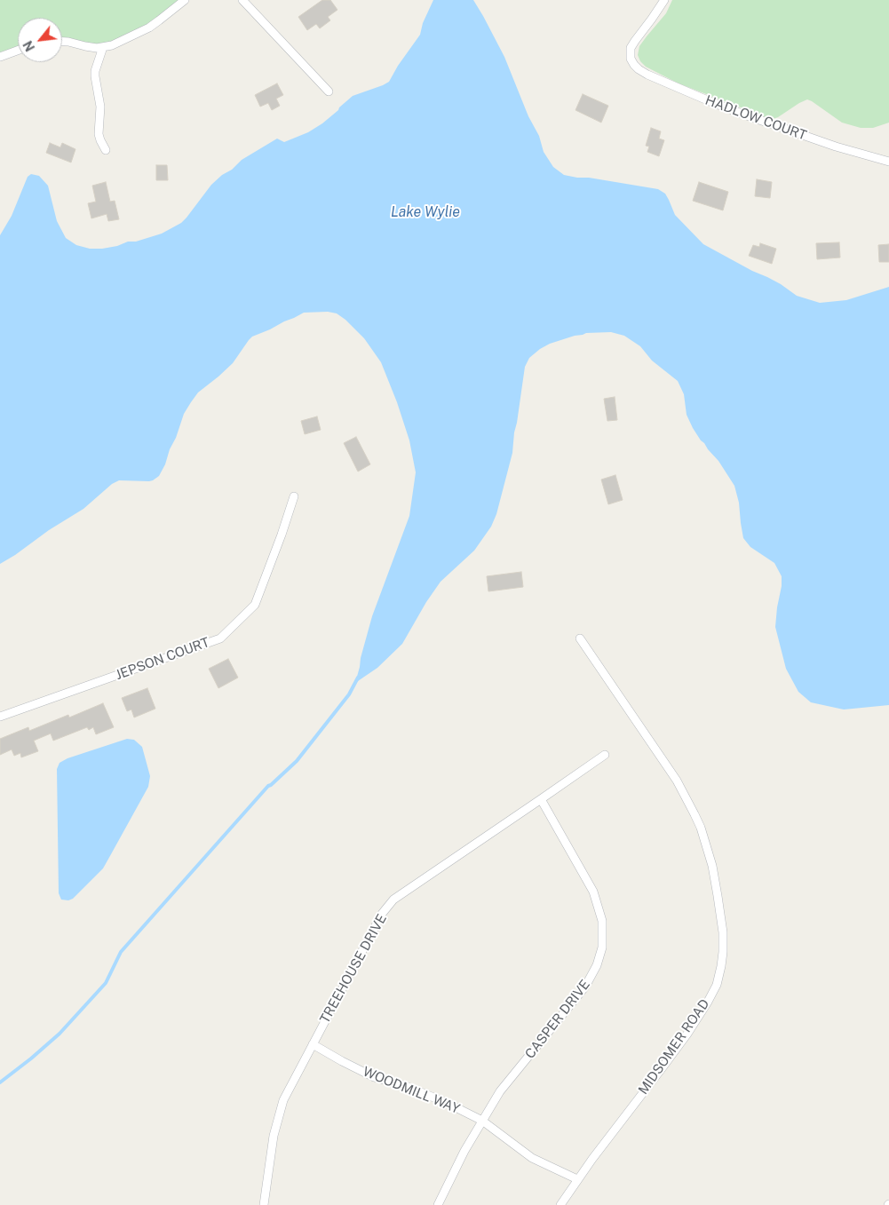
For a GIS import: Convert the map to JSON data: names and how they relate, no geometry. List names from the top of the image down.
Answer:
{
  "streets": {
    "street": [
      "HADLOW COURT",
      "JEPSON COURT",
      "TREEHOUSE DRIVE",
      "CASPER DRIVE",
      "MIDSOMER ROAD",
      "WOODMILL WAY"
    ]
  },
  "crossings": [
    ["TREEHOUSE DRIVE", "CASPER DRIVE"],
    ["TREEHOUSE DRIVE", "WOODMILL WAY"],
    ["CASPER DRIVE", "WOODMILL WAY"],
    ["MIDSOMER ROAD", "WOODMILL WAY"]
  ],
  "water": ["Lake Wylie"],
  "north": "bottom left"
}
